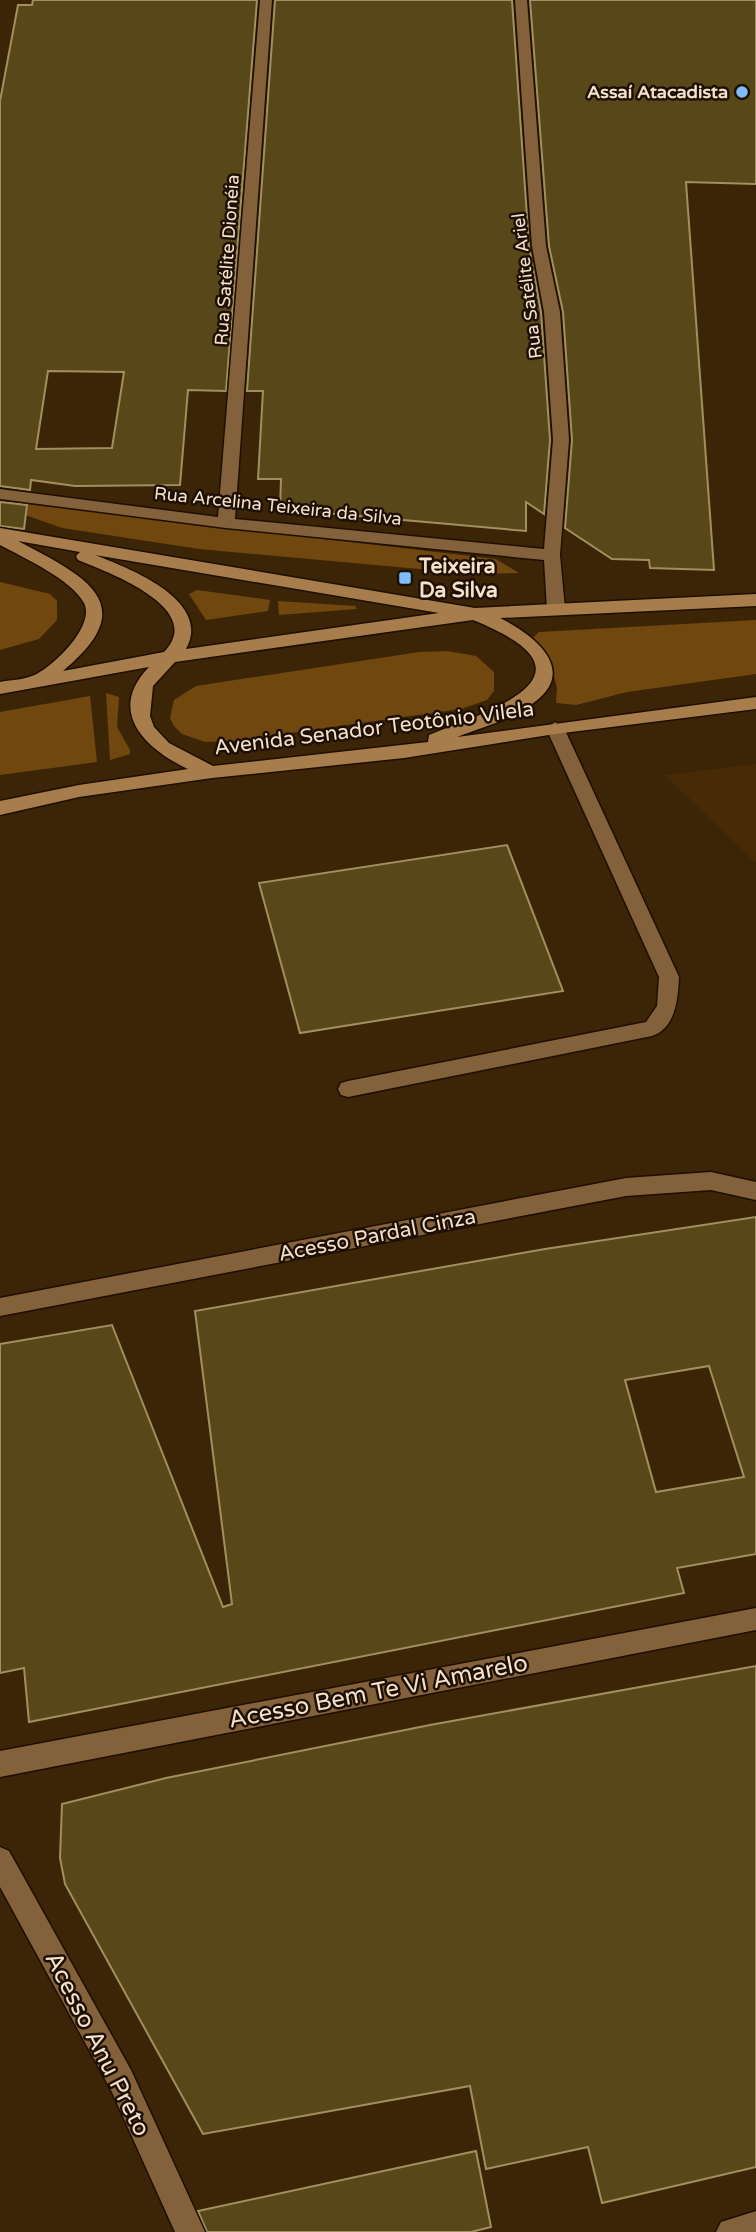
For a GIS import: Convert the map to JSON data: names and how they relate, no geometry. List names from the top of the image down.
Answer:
{
  "streets": {
    "main road": ["Avenida Senador Teotônio Vilela"],
    "street": [
      "Rua Satélite Dionéia",
      "Rua Satélite Ariel",
      "Rua Arcelina Teixeira da Silva",
      "Acesso Pardal Cinza",
      "Acesso Bem Te Vi Amarelo",
      "Acesso Anu Preto"
    ]
  },
  "crossings": [
    ["Rua Satélite Dionéia", "Rua Arcelina Teixeira da Silva"],
    ["Rua Satélite Ariel", "Rua Arcelina Teixeira da Silva"]
  ],
  "places": {
    "other": ["Assaí Atacadista"],
    "transit": ["Teixeira Da Silva"]
  }
}
